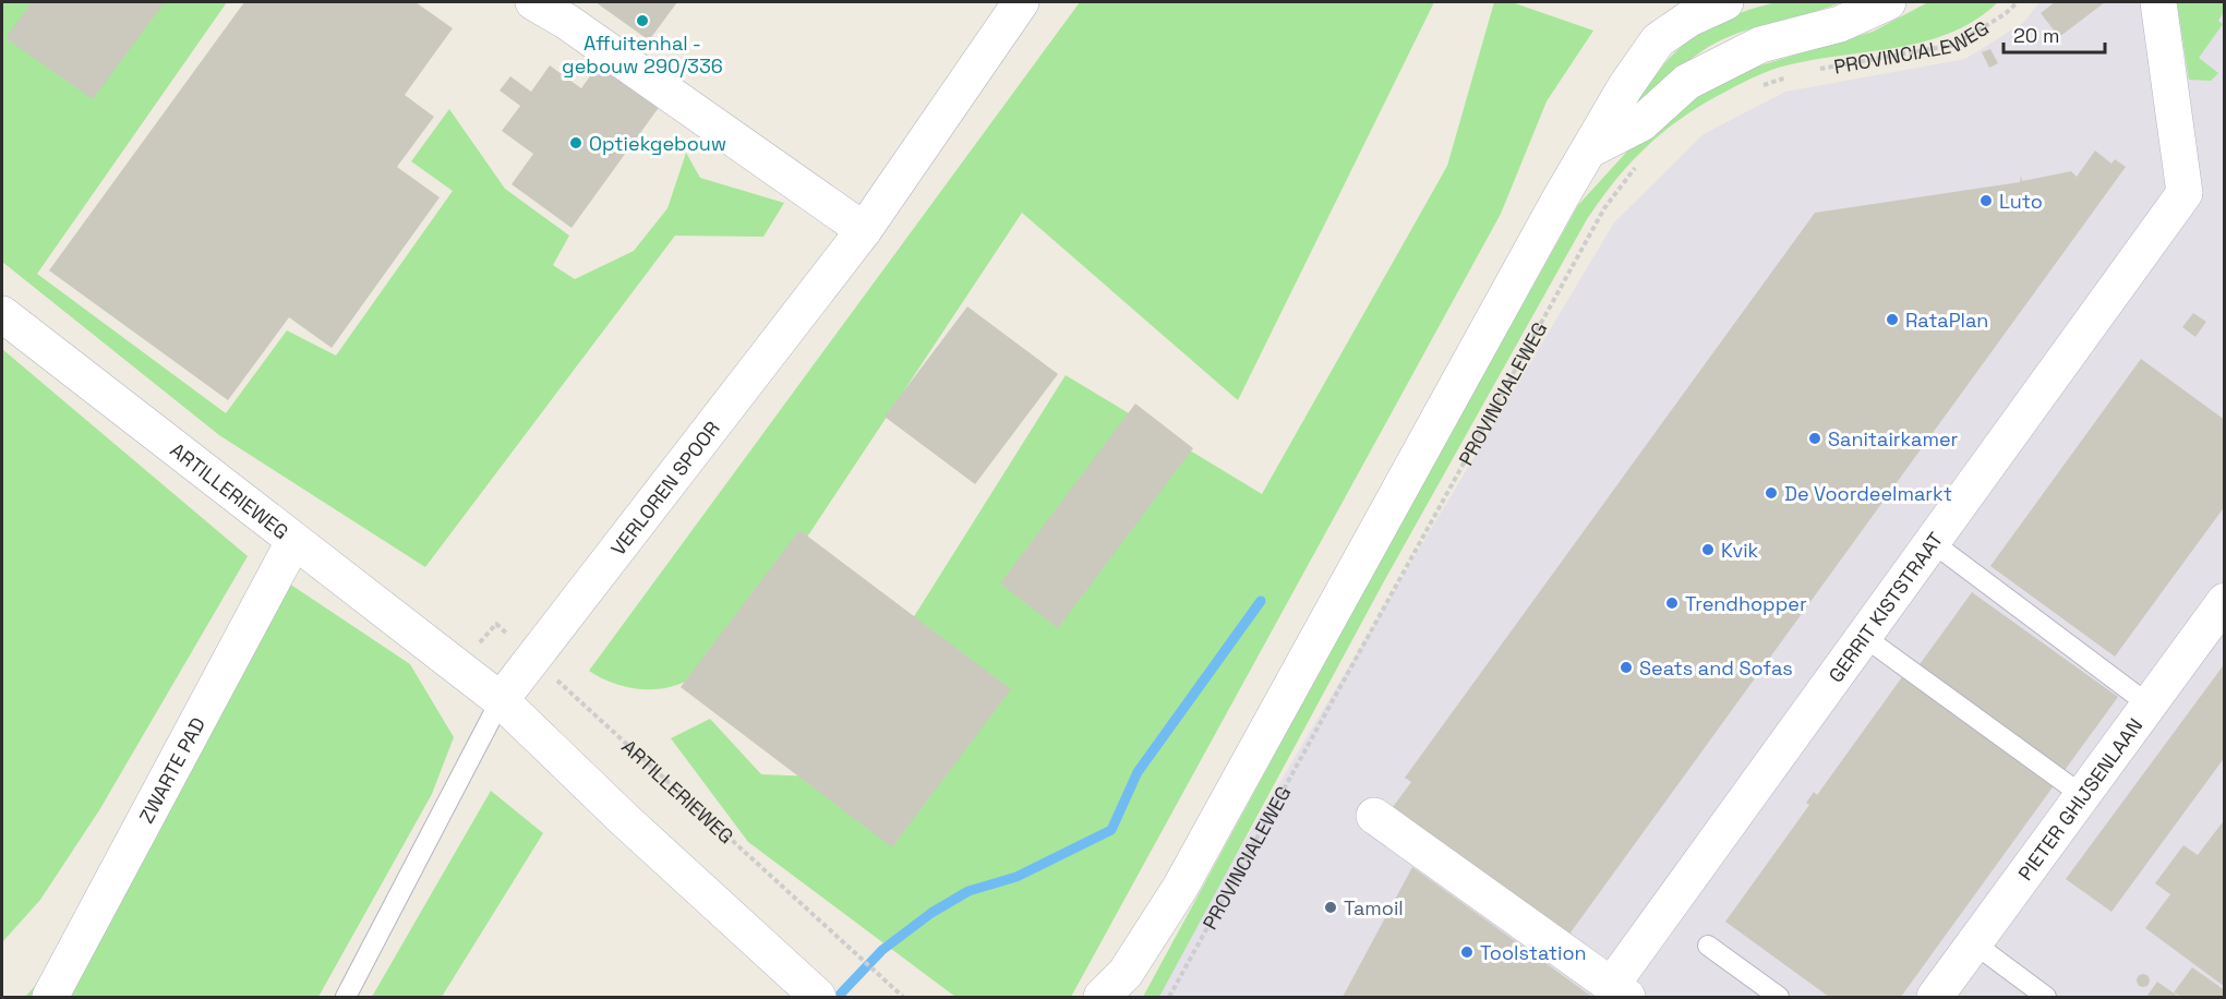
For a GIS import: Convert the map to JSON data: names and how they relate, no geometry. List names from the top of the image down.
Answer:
{
  "streets": {
    "street": [
      "PROVINCIALEWEG",
      "VERLOREN SPOOR",
      "ARTILLERIEWEG",
      "GERRIT KISTSTRAAT",
      "ZWARTE PAD",
      "PIETER GHIJSENLAAN"
    ]
  },
  "crossings": [
    ["VERLOREN SPOOR", "ARTILLERIEWEG"],
    ["ARTILLERIEWEG", "ZWARTE PAD"]
  ],
  "places": [
    "Affuitenhal - gebouw 290/336",
    "Optiekgebouw",
    "Luto",
    "RataPlan",
    "Sanitairkamer",
    "De Voordeelmarkt",
    "Kvik",
    "Trendhopper",
    "Seats and Sofas",
    "Tamoil",
    "Toolstation"
  ],
  "scale_bar": "20 m"
}
